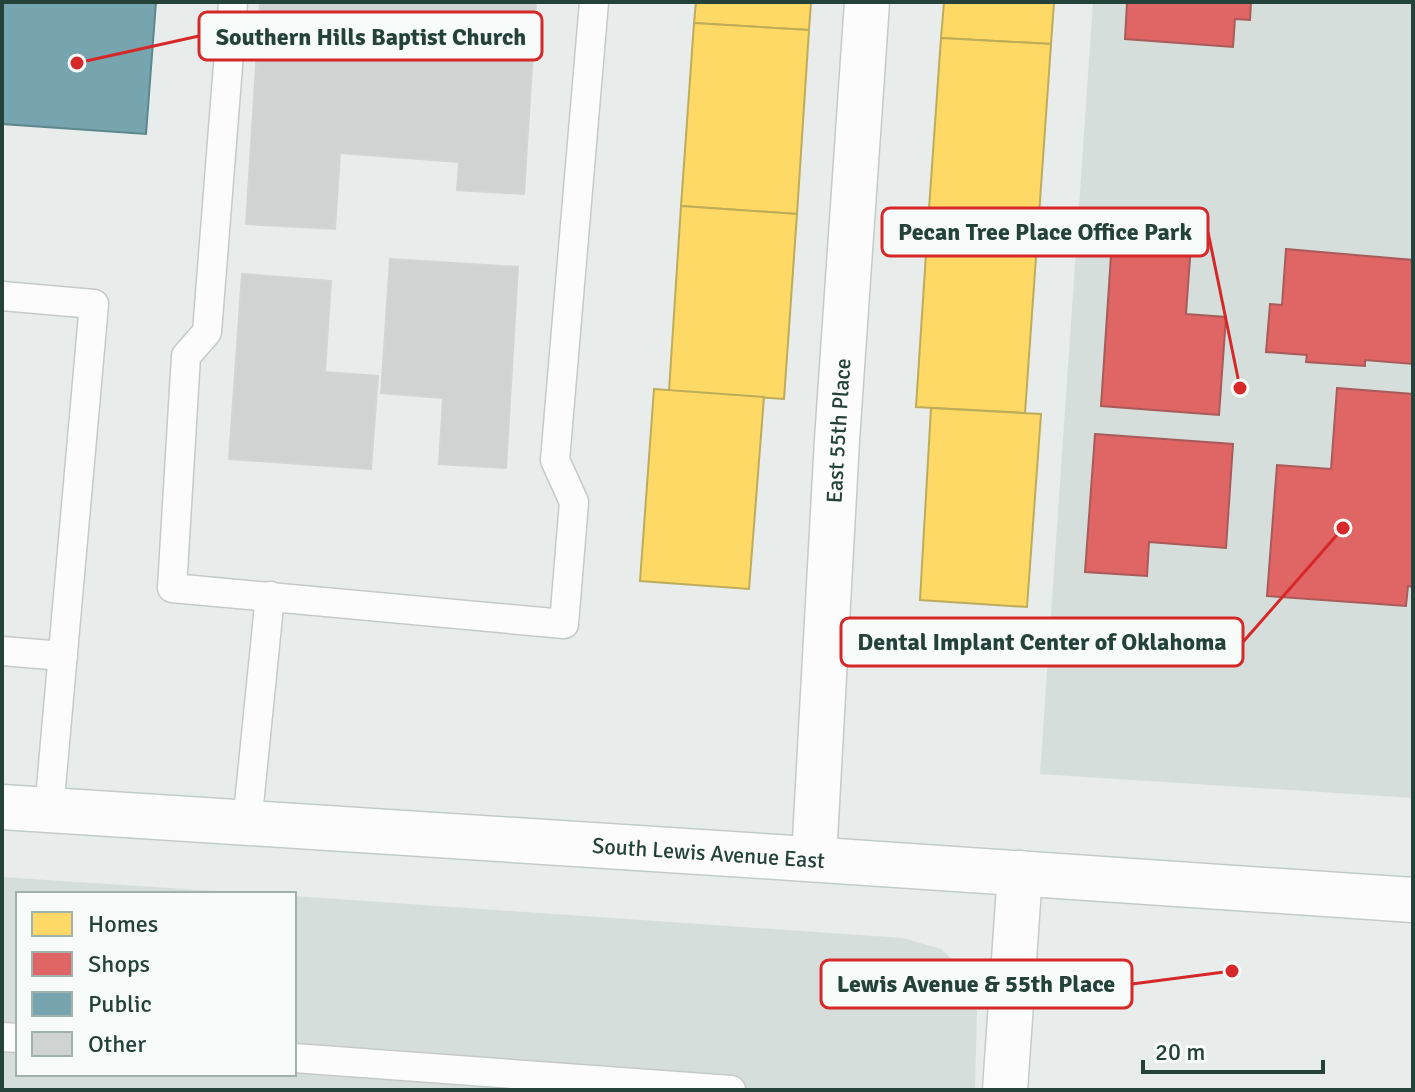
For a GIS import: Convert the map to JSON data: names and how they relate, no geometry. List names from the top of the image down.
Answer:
{
  "streets": {
    "main road": ["East 55th Place", "South Lewis Avenue East"]
  },
  "crossings": [
    ["East 55th Place", "South Lewis Avenue East"]
  ],
  "places": [
    "Southern Hills Baptist Church",
    "Pecan Tree Place Office Park",
    "Dental Implant Center of Oklahoma",
    "Lewis Avenue & 55th Place"
  ],
  "legend": [
    "Homes",
    "Shops",
    "Public",
    "Other"
  ],
  "scale_bar": "20 m"
}
